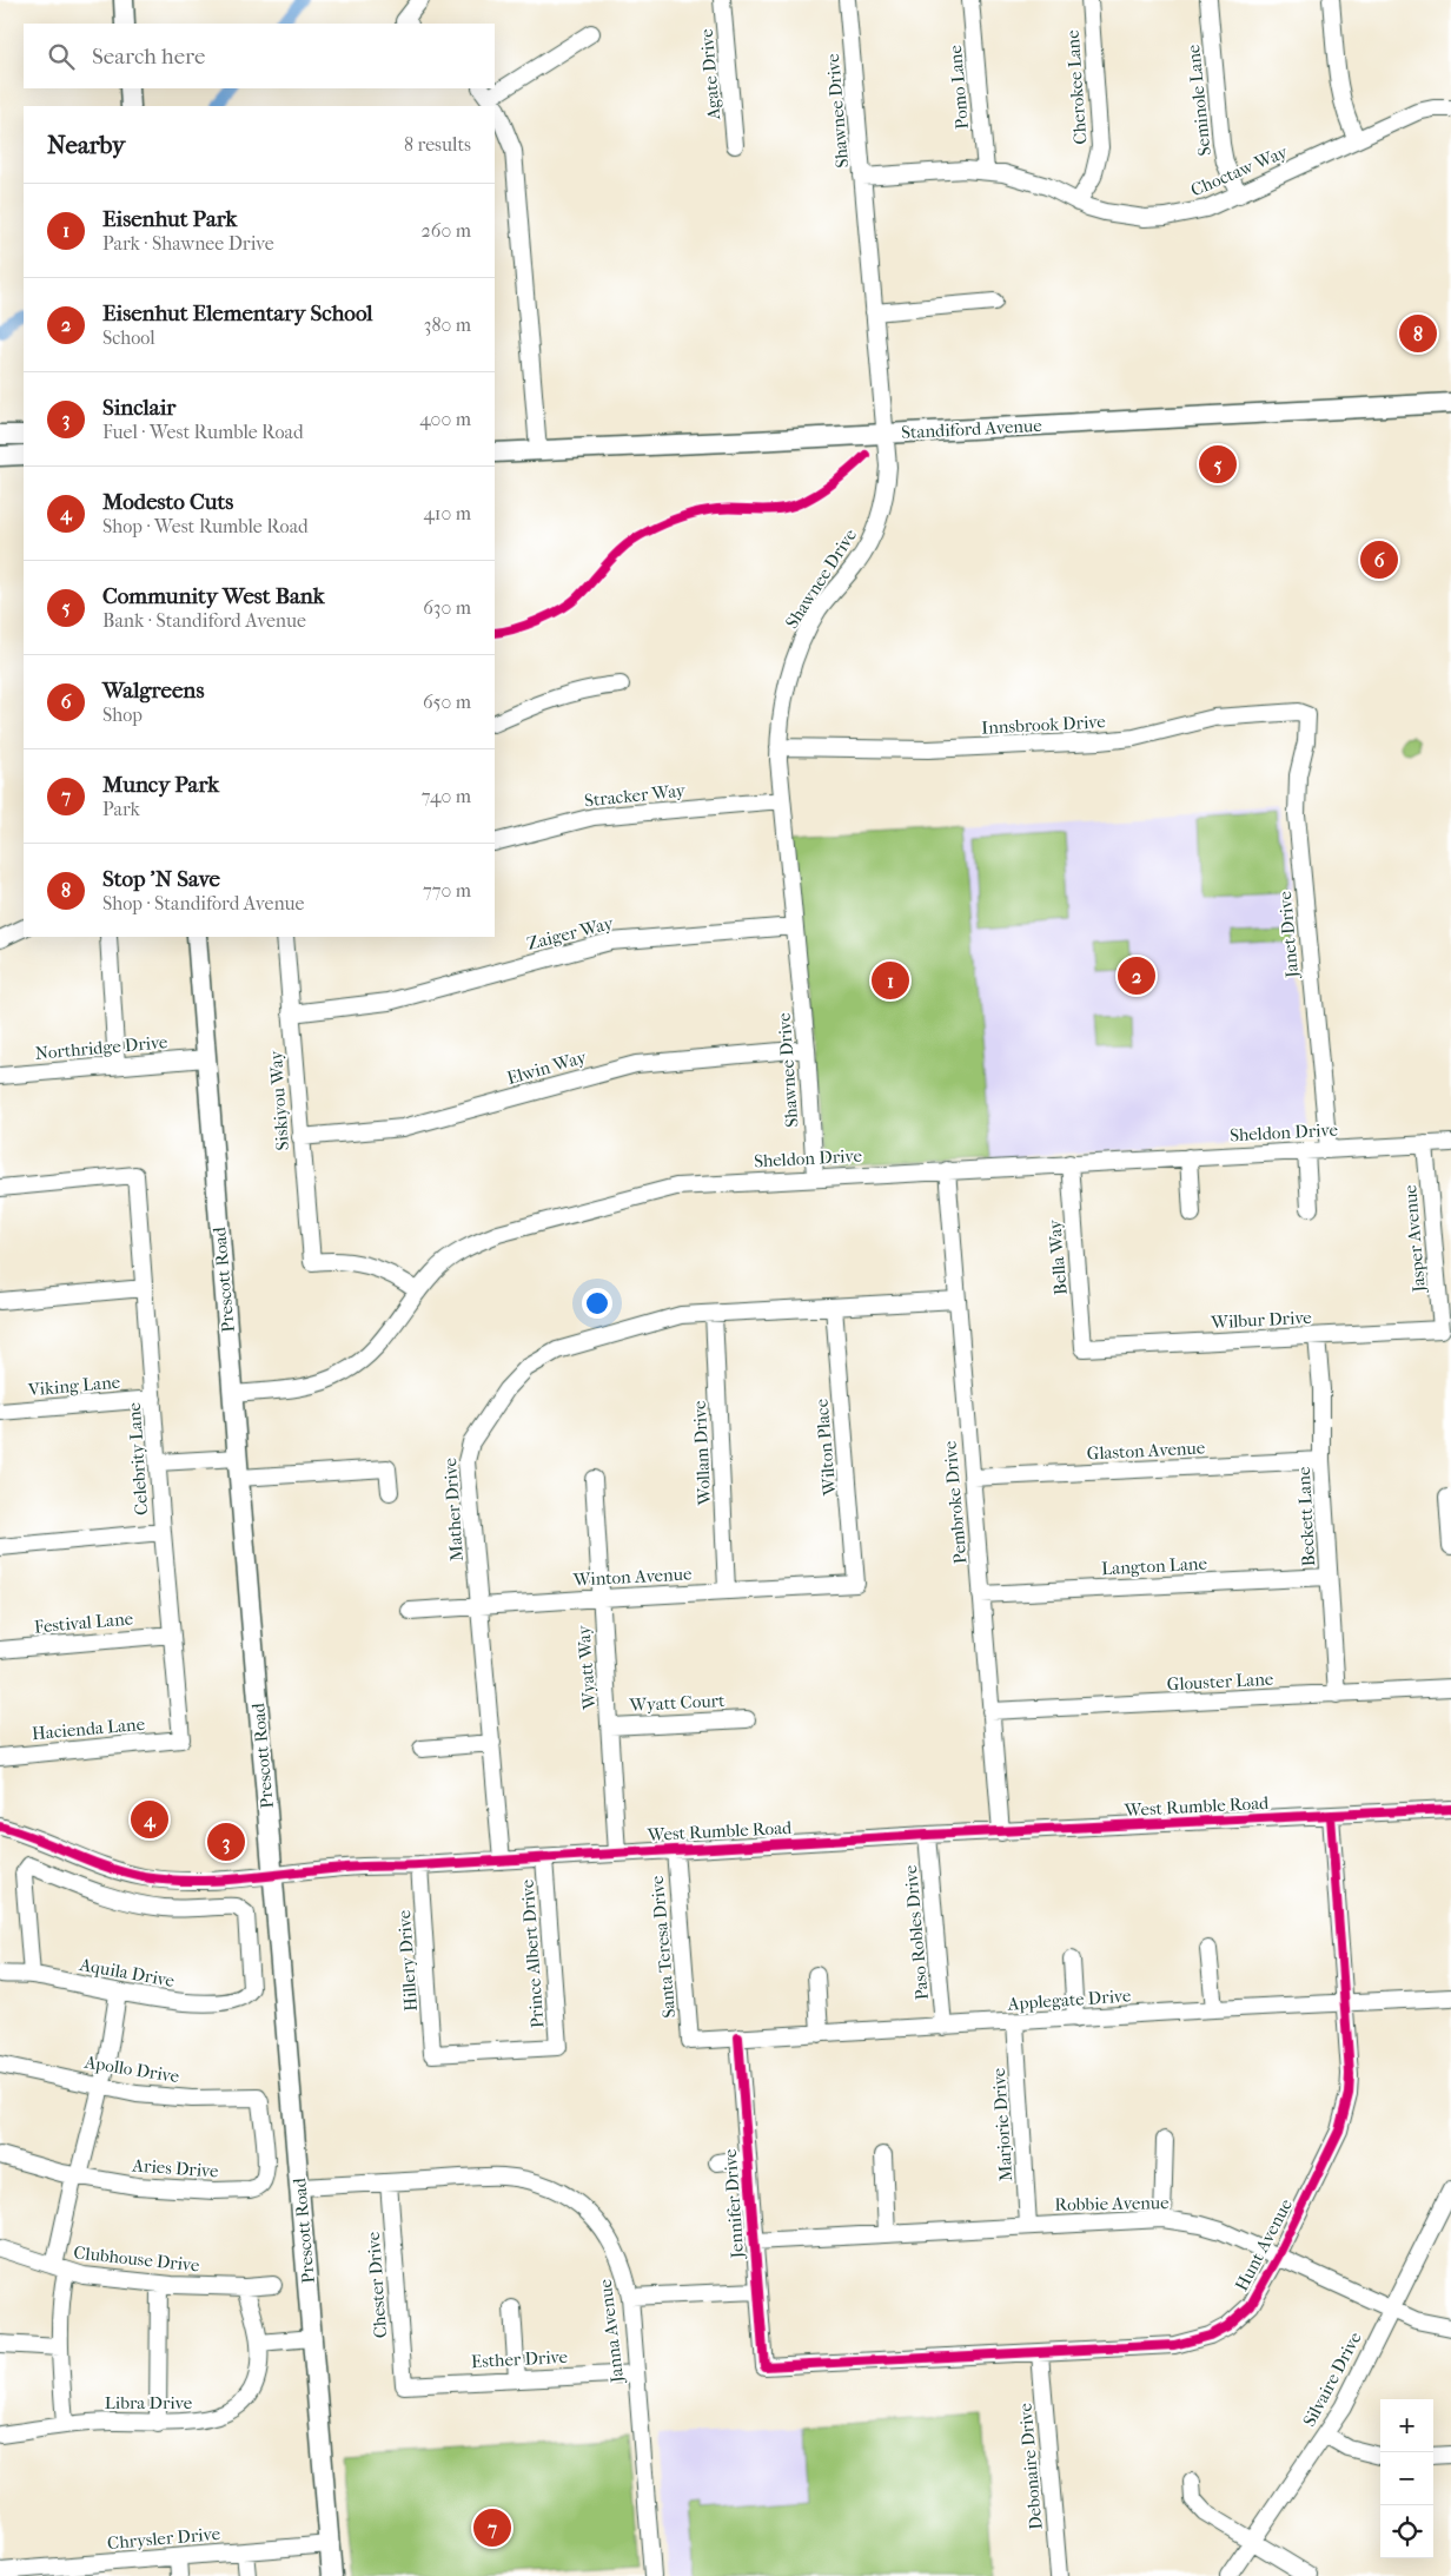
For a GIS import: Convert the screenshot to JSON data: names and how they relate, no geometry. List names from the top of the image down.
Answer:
{
  "streets": {
    "main road": ["Standiford Avenue", "Prescott Road"],
    "street": [
      "Agate Drive",
      "Pomo Lane",
      "Cherokee Lane",
      "Seminole Lane",
      "Shawnee Drive",
      "Choctaw Way",
      "Innsbrook Drive",
      "Stracker Way",
      "Zaiger Way",
      "Janet Drive",
      "Northridge Drive",
      "Elwin Way",
      "Siskiyou Way",
      "Sheldon Drive",
      "Jasper Avenue",
      "Bella Way",
      "Wilbur Drive",
      "Viking Lane",
      "Wilton Place",
      "Glaston Avenue",
      "Wollam Drive",
      "Celebrity Lane",
      "Pembroke Drive",
      "Mather Drive",
      "Beckett Lane",
      "Langton Lane",
      "Winton Avenue",
      "Festival Lane",
      "Wyatt Way",
      "Glouster Lane",
      "Wyatt Court",
      "Hacienda Lane",
      "West Rumble Road",
      "Paso Robles Drive",
      "Santa Teresa Drive",
      "Prince Albert Drive",
      "Hillery Drive",
      "Aquila Drive",
      "Applegate Drive",
      "Apollo Drive",
      "Marjorie Drive",
      "Aries Drive",
      "Jennifer Drive",
      "Robbie Avenue",
      "Hunt Avenue",
      "Clubhouse Drive",
      "Chester Drive",
      "Janna Avenue",
      "Esther Drive",
      "Silvaire Drive",
      "Libra Drive",
      "Debonaire Drive",
      "Chrysler Drive"
    ]
  },
  "crossings": [
    ["Pomo Lane", "Choctaw Way"],
    ["Cherokee Lane", "Choctaw Way"],
    ["Seminole Lane", "Choctaw Way"],
    ["Shawnee Drive", "Choctaw Way"],
    ["Shawnee Drive", "Standiford Avenue"],
    ["Shawnee Drive", "Innsbrook Drive"],
    ["Shawnee Drive", "Stracker Way"],
    ["Shawnee Drive", "Zaiger Way"],
    ["Shawnee Drive", "Elwin Way"],
    ["Shawnee Drive", "Sheldon Drive"],
    ["Innsbrook Drive", "Janet Drive"],
    ["Zaiger Way", "Siskiyou Way"],
    ["Janet Drive", "Sheldon Drive"],
    ["Northridge Drive", "Prescott Road"],
    ["Elwin Way", "Siskiyou Way"],
    ["Siskiyou Way", "Sheldon Drive"],
    ["Sheldon Drive", "Jasper Avenue"],
    ["Sheldon Drive", "Bella Way"],
    ["Sheldon Drive", "Prescott Road"],
    ["Sheldon Drive", "Pembroke Drive"],
    ["Jasper Avenue", "Wilbur Drive"],
    ["Bella Way", "Wilbur Drive"],
    ["Prescott Road", "West Rumble Road"],
    ["Prescott Road", "Janna Avenue"],
    ["Prescott Road", "Chrysler Drive"],
    ["Wilbur Drive", "Beckett Lane"],
    ["Viking Lane", "Celebrity Lane"],
    ["Wilton Place", "Mather Drive"],
    ["Wilton Place", "Winton Avenue"],
    ["Glaston Avenue", "Pembroke Drive"],
    ["Glaston Avenue", "Beckett Lane"],
    ["Wollam Drive", "Mather Drive"],
    ["Wollam Drive", "Winton Avenue"],
    ["Celebrity Lane", "Festival Lane"],
    ["Celebrity Lane", "Hacienda Lane"],
    ["Pembroke Drive", "Mather Drive"],
    ["Pembroke Drive", "Langton Lane"],
    ["Pembroke Drive", "Glouster Lane"],
    ["Pembroke Drive", "West Rumble Road"],
    ["Mather Drive", "Winton Avenue"],
    ["Mather Drive", "West Rumble Road"],
    ["Beckett Lane", "Langton Lane"],
    ["Beckett Lane", "Glouster Lane"],
    ["Winton Avenue", "Wyatt Way"],
    ["Wyatt Way", "Wyatt Court"],
    ["Wyatt Way", "West Rumble Road"],
    ["West Rumble Road", "Paso Robles Drive"],
    ["West Rumble Road", "Santa Teresa Drive"],
    ["West Rumble Road", "Prince Albert Drive"],
    ["West Rumble Road", "Hillery Drive"],
    ["West Rumble Road", "Hunt Avenue"],
    ["Paso Robles Drive", "Applegate Drive"],
    ["Santa Teresa Drive", "Applegate Drive"],
    ["Prince Albert Drive", "Hillery Drive"],
    ["Applegate Drive", "Marjorie Drive"],
    ["Applegate Drive", "Jennifer Drive"],
    ["Applegate Drive", "Hunt Avenue"],
    ["Apollo Drive", "Aries Drive"],
    ["Marjorie Drive", "Robbie Avenue"],
    ["Jennifer Drive", "Robbie Avenue"],
    ["Jennifer Drive", "Hunt Avenue"],
    ["Robbie Avenue", "Hunt Avenue"],
    ["Robbie Avenue", "Silvaire Drive"],
    ["Hunt Avenue", "Debonaire Drive"],
    ["Clubhouse Drive", "Libra Drive"],
    ["Chester Drive", "Janna Avenue"],
    ["Chester Drive", "Esther Drive"],
    ["Janna Avenue", "Esther Drive"]
  ],
  "page": {
    "search": "Search here",
    "heading": ["Nearby", "8 results"],
    "list": [
      {
        "mark": "1",
        "name": "Eisenhut Park",
        "note": "Park · Shawnee Drive",
        "value": "260 m"
      },
      {
        "mark": "2",
        "name": "Eisenhut Elementary School",
        "note": "School",
        "value": "380 m"
      },
      {
        "mark": "3",
        "name": "Sinclair",
        "note": "Fuel · West Rumble Road",
        "value": "400 m"
      },
      {
        "mark": "4",
        "name": "Modesto Cuts",
        "note": "Shop · West Rumble Road",
        "value": "410 m"
      },
      {
        "mark": "5",
        "name": "Community West Bank",
        "note": "Bank · Standiford Avenue",
        "value": "630 m"
      },
      {
        "mark": "6",
        "name": "Walgreens",
        "note": "Shop",
        "value": "650 m"
      },
      {
        "mark": "7",
        "name": "Muncy Park",
        "note": "Park",
        "value": "740 m"
      },
      {
        "mark": "8",
        "name": "Stop 'N Save",
        "note": "Shop · Standiford Avenue",
        "value": "770 m"
      }
    ],
    "pins": [
      "8",
      "5",
      "6",
      "2",
      "1",
      "4",
      "3",
      "7"
    ],
    "map_buttons": ["+", "−"]
  }
}
